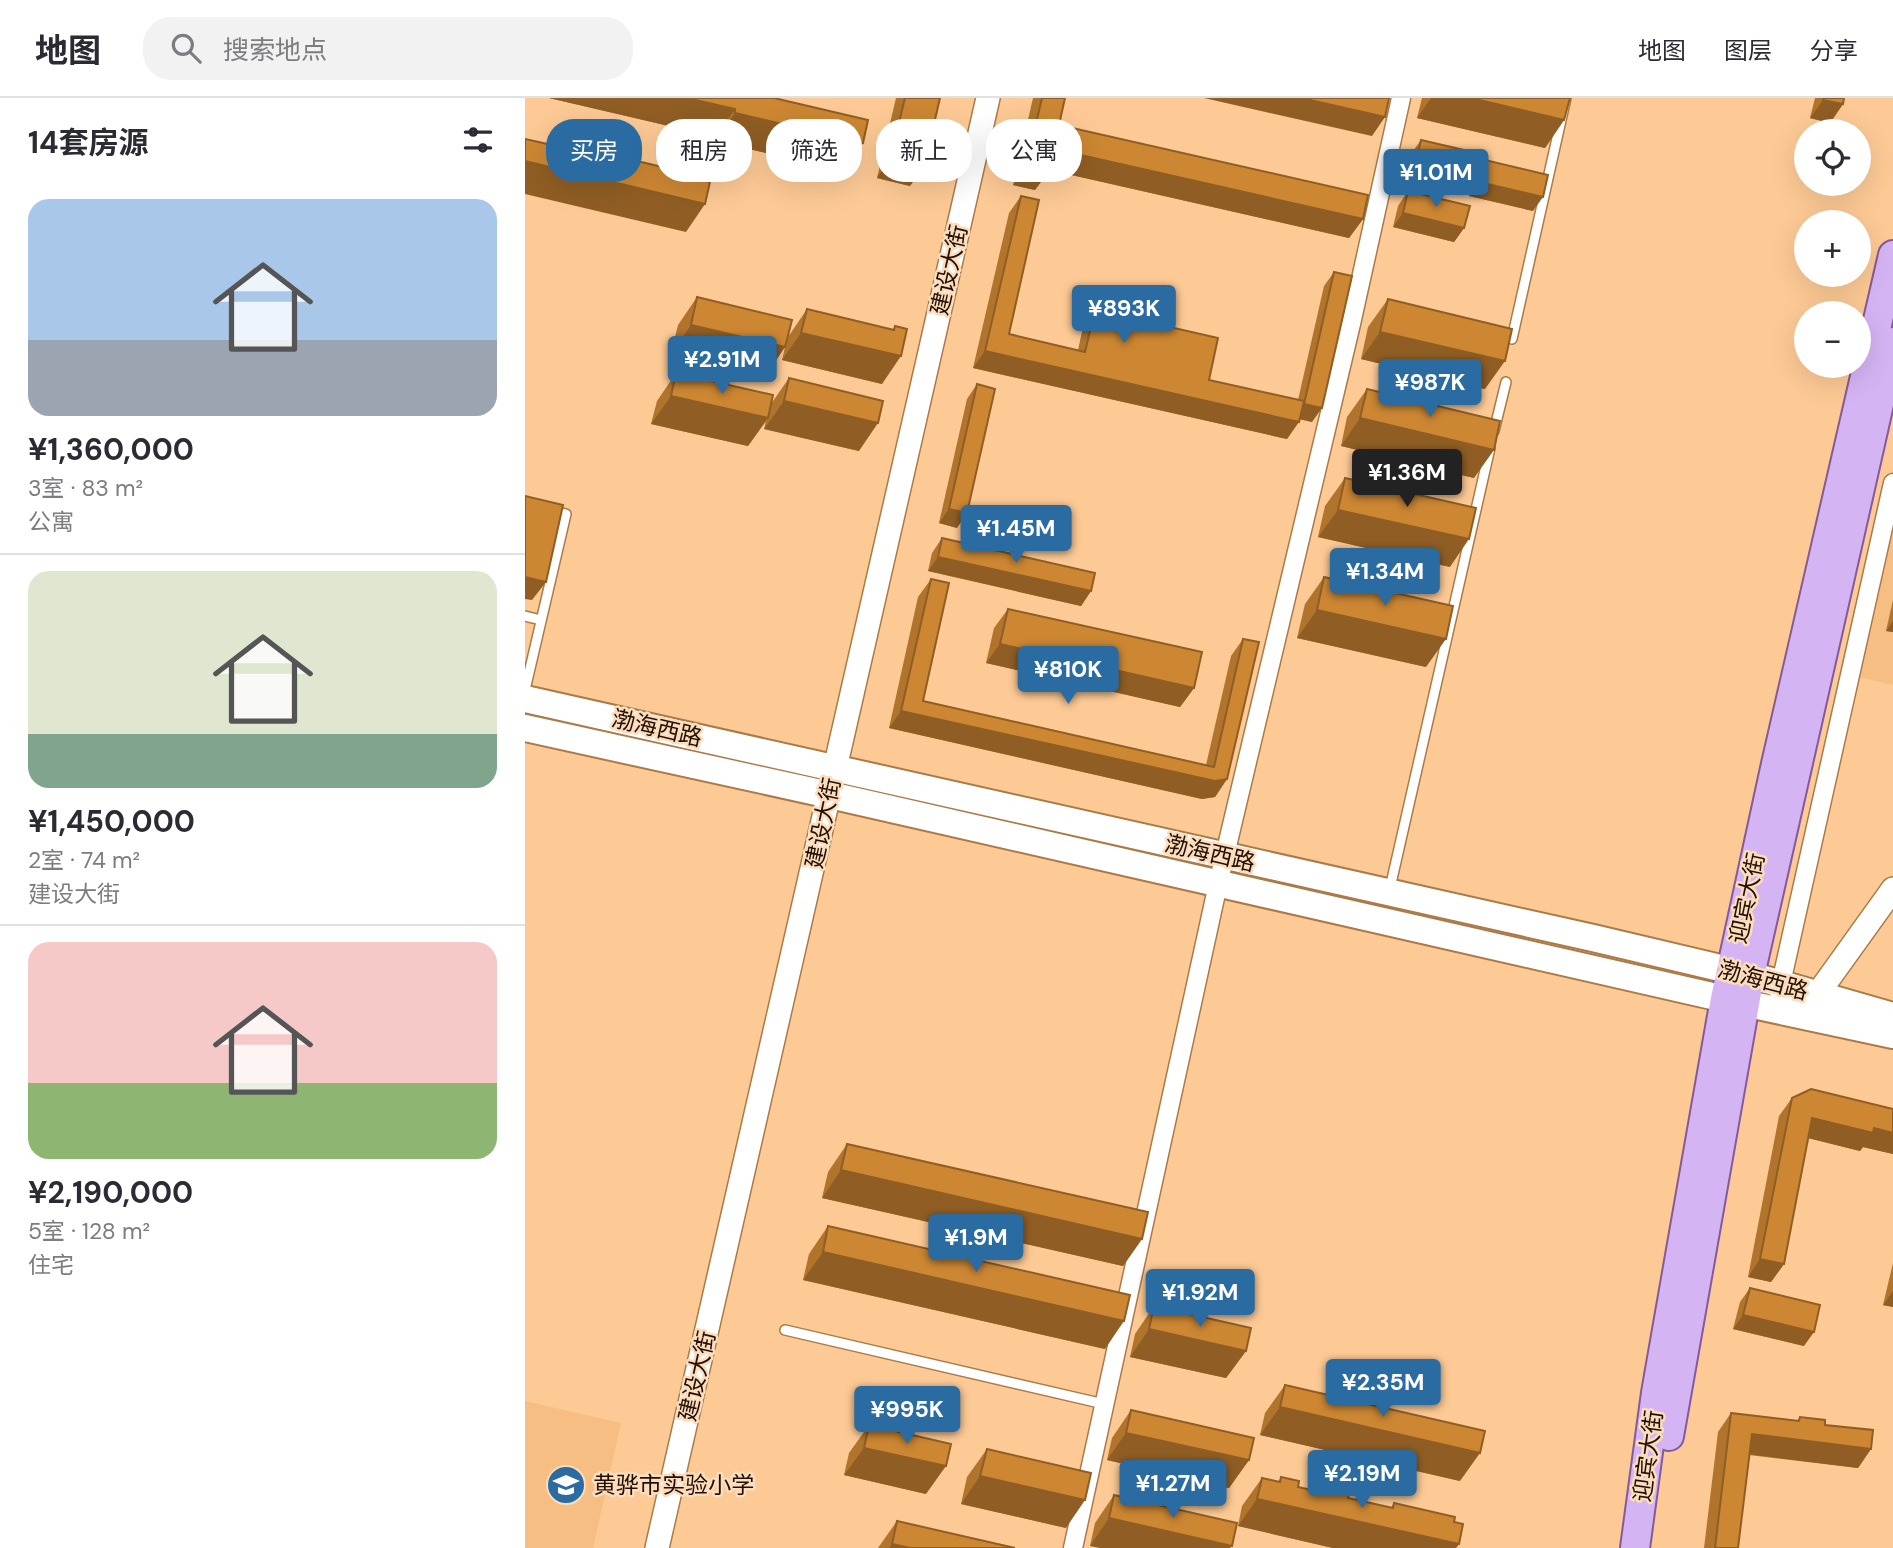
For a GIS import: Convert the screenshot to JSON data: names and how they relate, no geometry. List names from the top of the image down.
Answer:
{
  "streets": {
    "main road": ["渤海西路", "迎宾大街"],
    "street": ["建设大街"]
  },
  "crossings": [
    ["建设大街", "渤海西路"],
    ["渤海西路", "迎宾大街"]
  ],
  "places": {
    "school or university": ["黄骅市实验小学"]
  },
  "page": {
    "header": "地图",
    "search": "搜索地点",
    "nav": ["地图", "图层", "分享"],
    "heading": "14套房源",
    "map_buttons": ["+", "−"],
    "chip": [
      "买房",
      "租房",
      "筛选",
      "新上",
      "公寓"
    ],
    "price": [
      "¥1.01M",
      "¥893K",
      "¥2.91M",
      "¥987K",
      "¥1.36M",
      "¥1.45M",
      "¥1.34M",
      "¥810K",
      "¥1.9M",
      "¥1.92M",
      "¥2.35M",
      "¥995K",
      "¥2.19M",
      "¥1.27M"
    ],
    "list": [
      {
        "name": "¥1,360,000",
        "note": "3室 · 83 m² · 公寓"
      },
      {
        "name": "¥1,450,000",
        "note": "2室 · 74 m² · 建设大街"
      },
      {
        "name": "¥2,190,000",
        "note": "5室 · 128 m² · 住宅"
      }
    ]
  }
}
